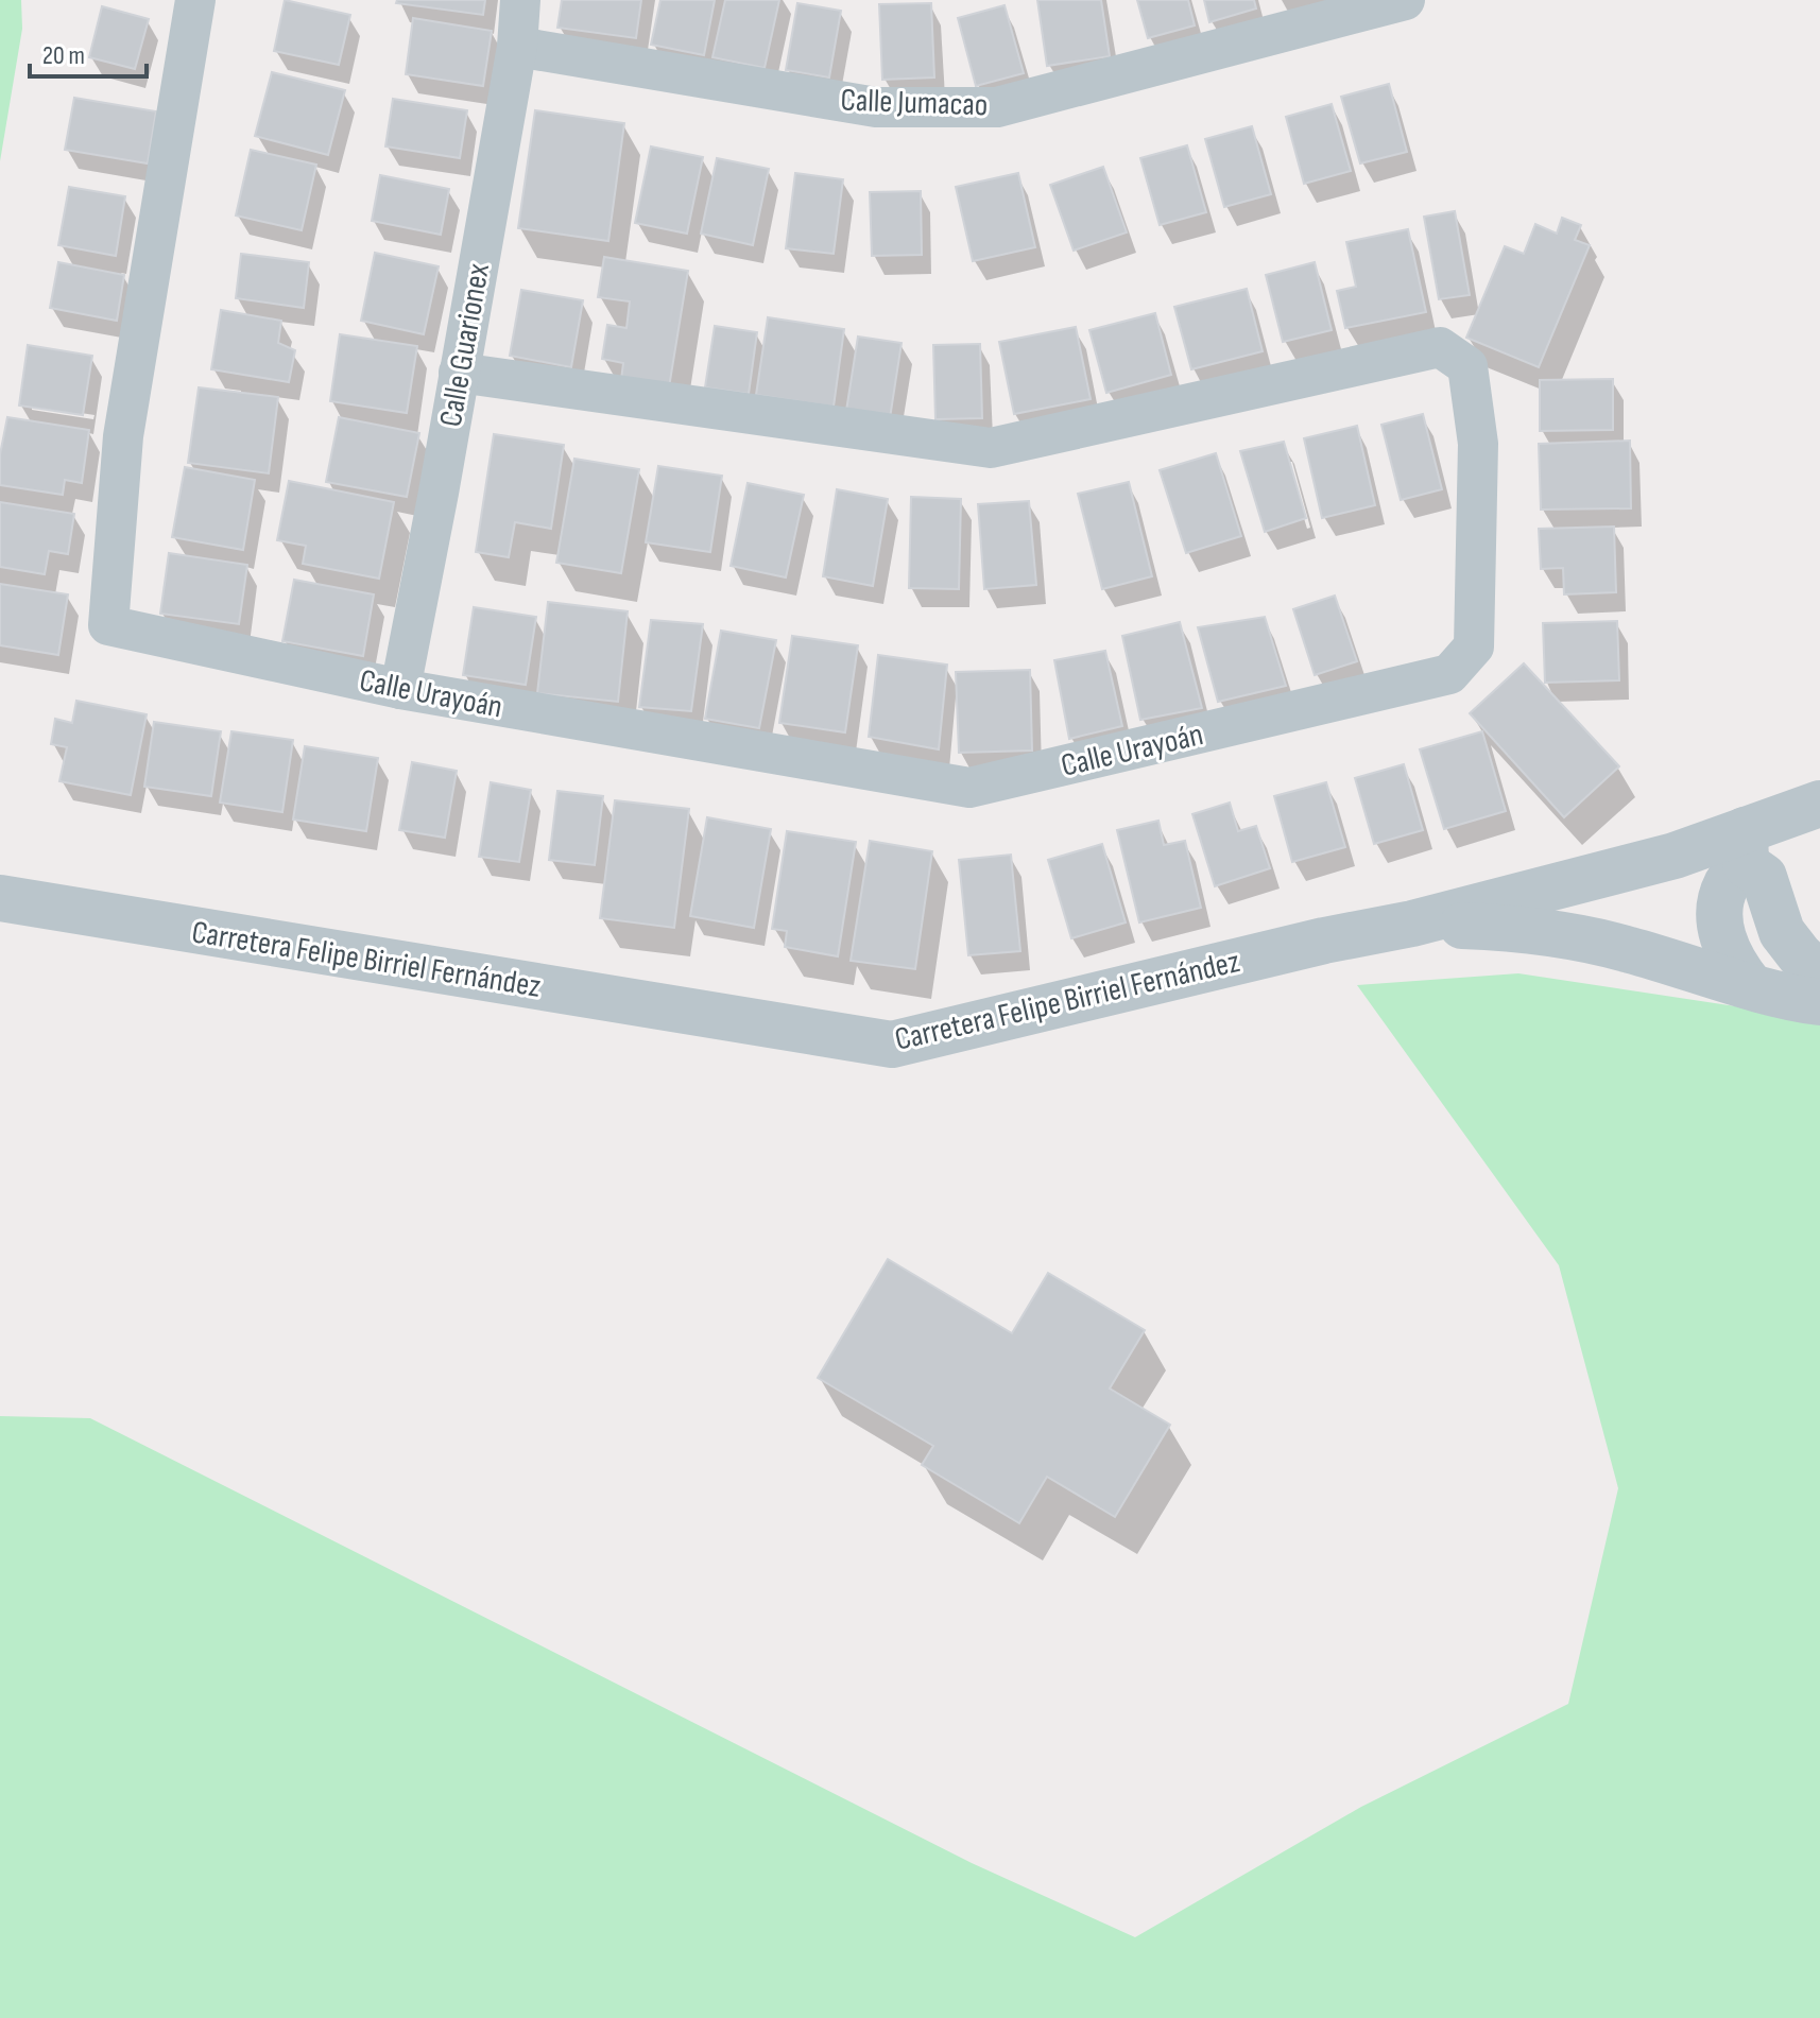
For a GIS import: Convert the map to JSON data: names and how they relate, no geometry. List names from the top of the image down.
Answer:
{
  "streets": {
    "street": [
      "Calle Jumacao",
      "Calle Guarionex",
      "Calle Urayoán",
      "Carretera Felipe Birriel Fernández"
    ]
  },
  "crossings": [
    ["Calle Jumacao", "Calle Guarionex"],
    ["Calle Guarionex", "Calle Urayoán"]
  ],
  "scale_bar": "20 m"
}
